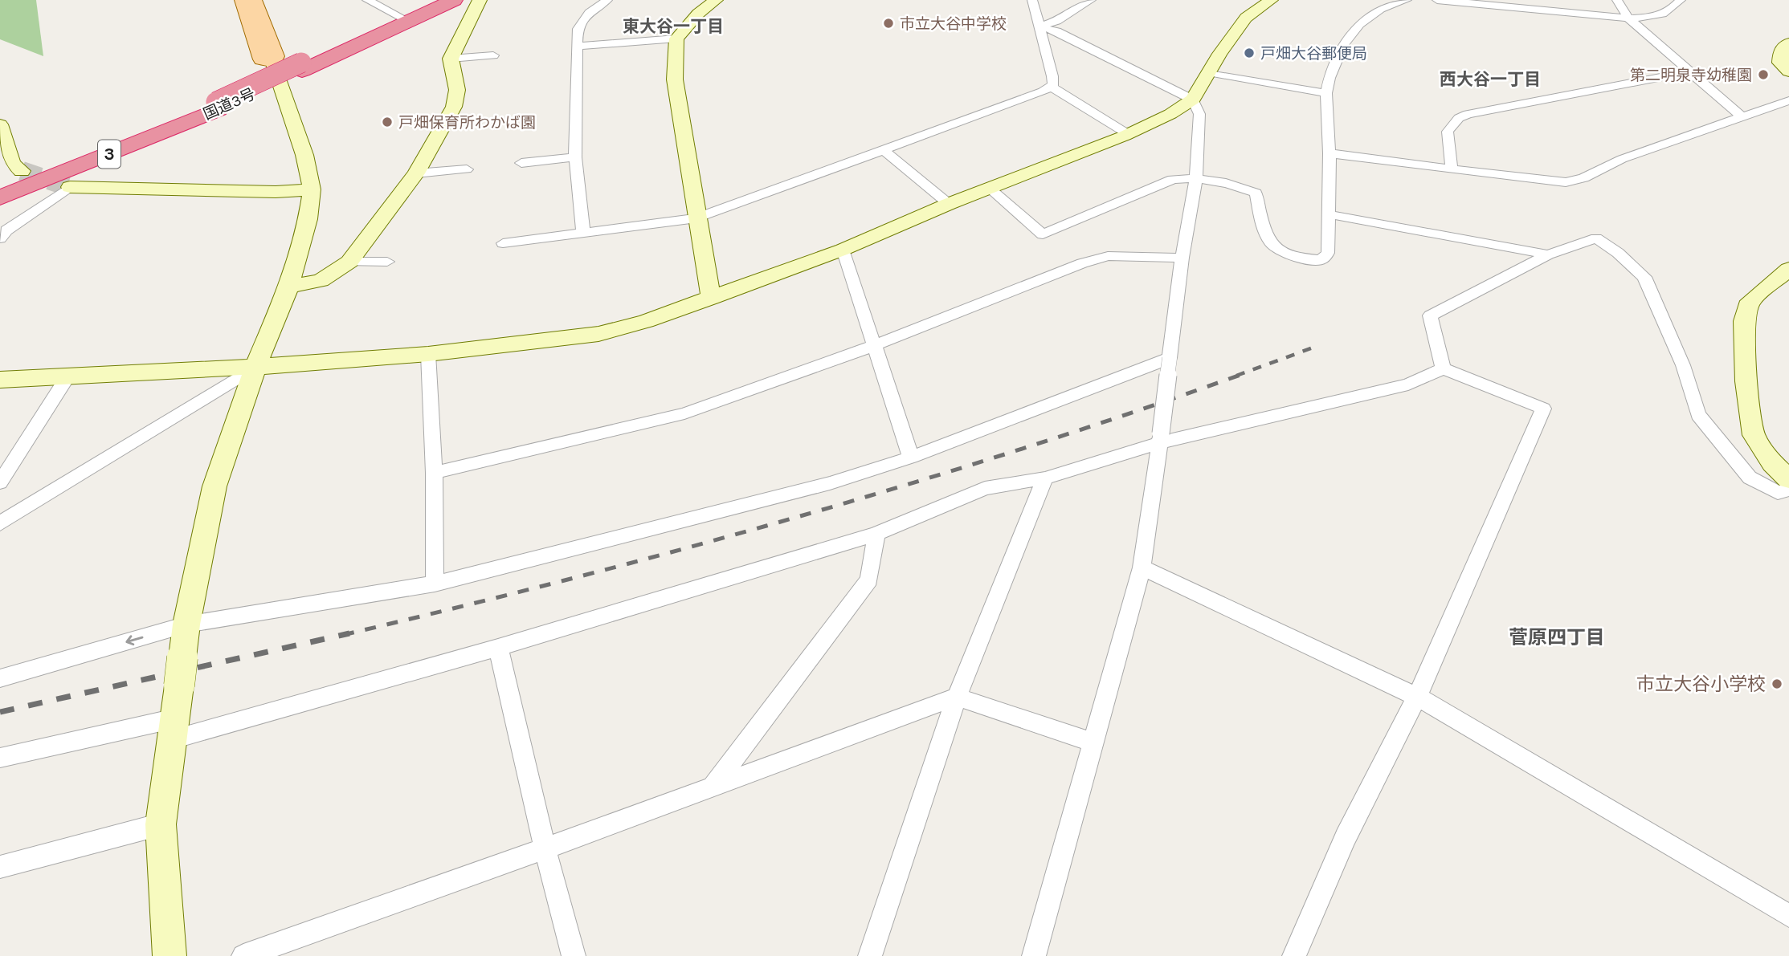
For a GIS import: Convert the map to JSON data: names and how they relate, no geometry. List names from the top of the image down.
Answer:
{
  "streets": {
    "highway": ["国道3号", "3"]
  },
  "districts": ["東大谷一丁目", "西大谷一丁目", "菅原四丁目"],
  "places": [
    "市立大谷中学校",
    "戸畑大谷郵便局",
    "第二明泉寺幼稚園",
    "戸畑保育所わかば園",
    "市立大谷小学校"
  ]
}
